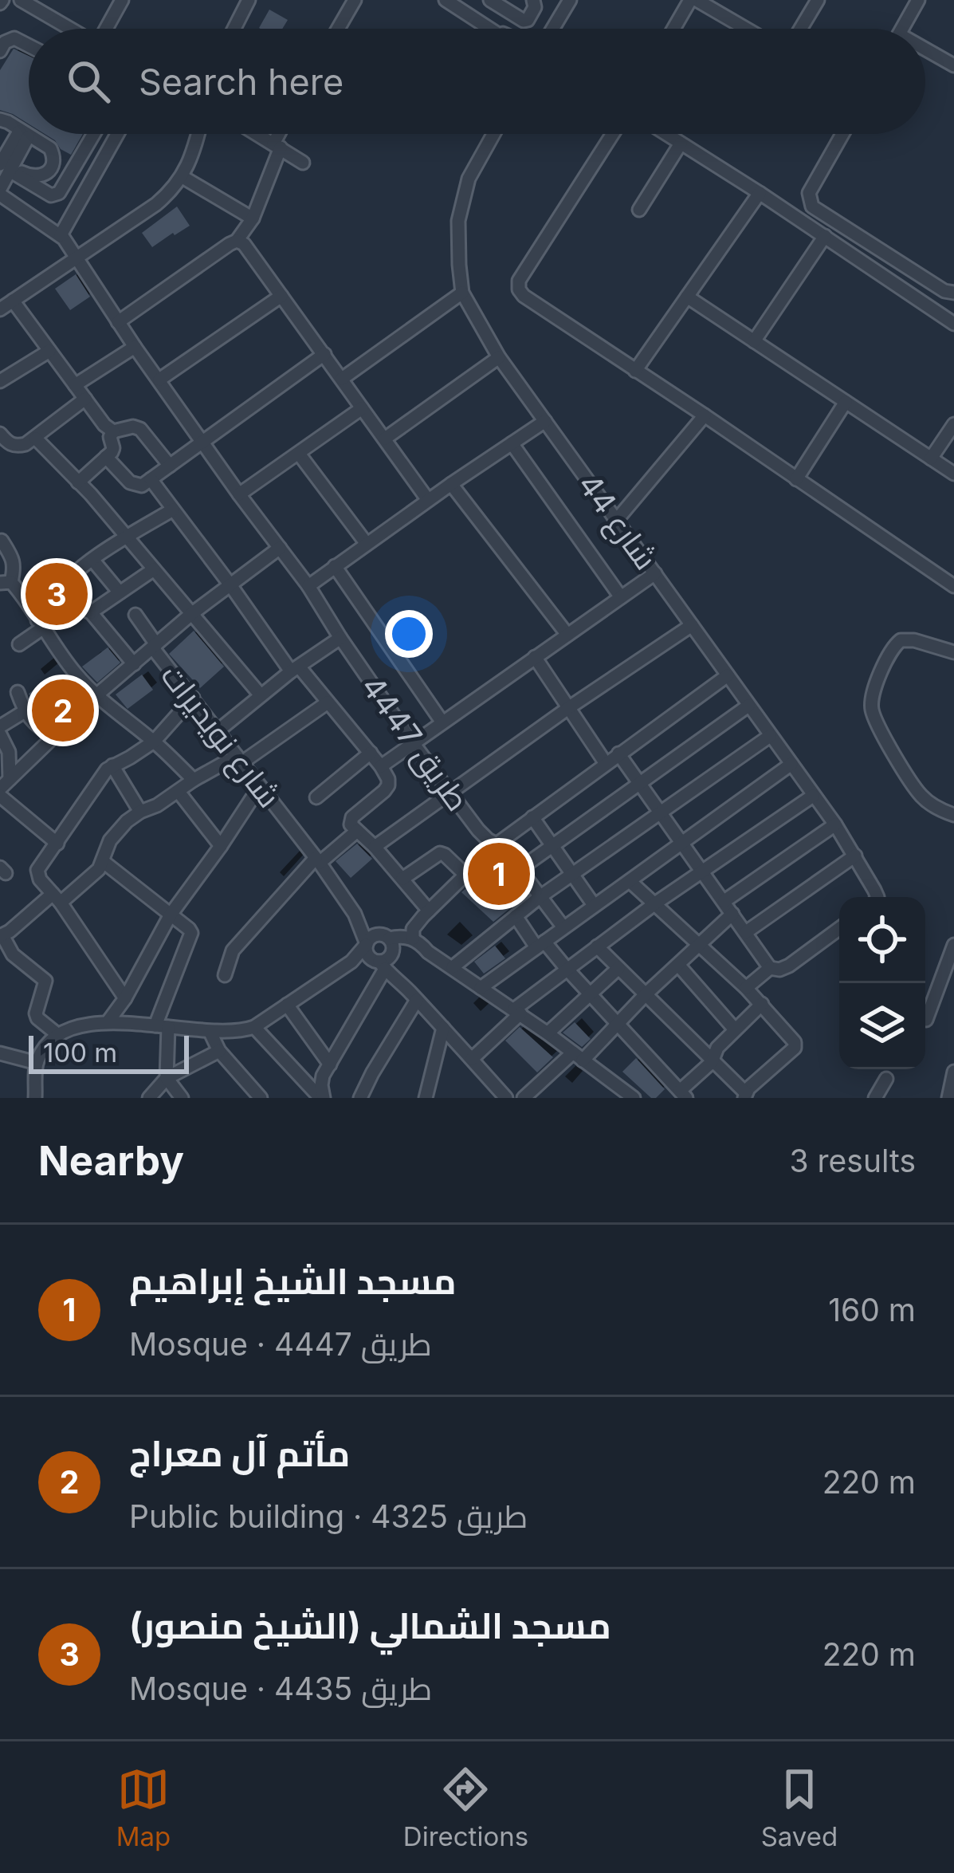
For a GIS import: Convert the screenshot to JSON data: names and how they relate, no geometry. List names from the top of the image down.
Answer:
{
  "streets": {
    "street": ["شارع 44", "شارع نويديرات", "طريق 4447"]
  },
  "scale_bar": "100 m",
  "page": {
    "search": "Search here",
    "pins": ["3", "2", "1"],
    "scale": "100 m",
    "heading": ["Nearby", "3 results"],
    "list": [
      {
        "mark": "1",
        "name": "مسجد الشيخ إبراهيم",
        "note": "Mosque · طريق 4447",
        "value": "160 m"
      },
      {
        "mark": "2",
        "name": "مأتم آل معراج",
        "note": "Public building · طريق 4325",
        "value": "220 m"
      },
      {
        "mark": "3",
        "name": "مسجد الشمالي (الشيخ منصور)",
        "note": "Mosque · طريق 4435",
        "value": "220 m"
      }
    ],
    "nav": ["Map", "Directions", "Saved"]
  }
}
